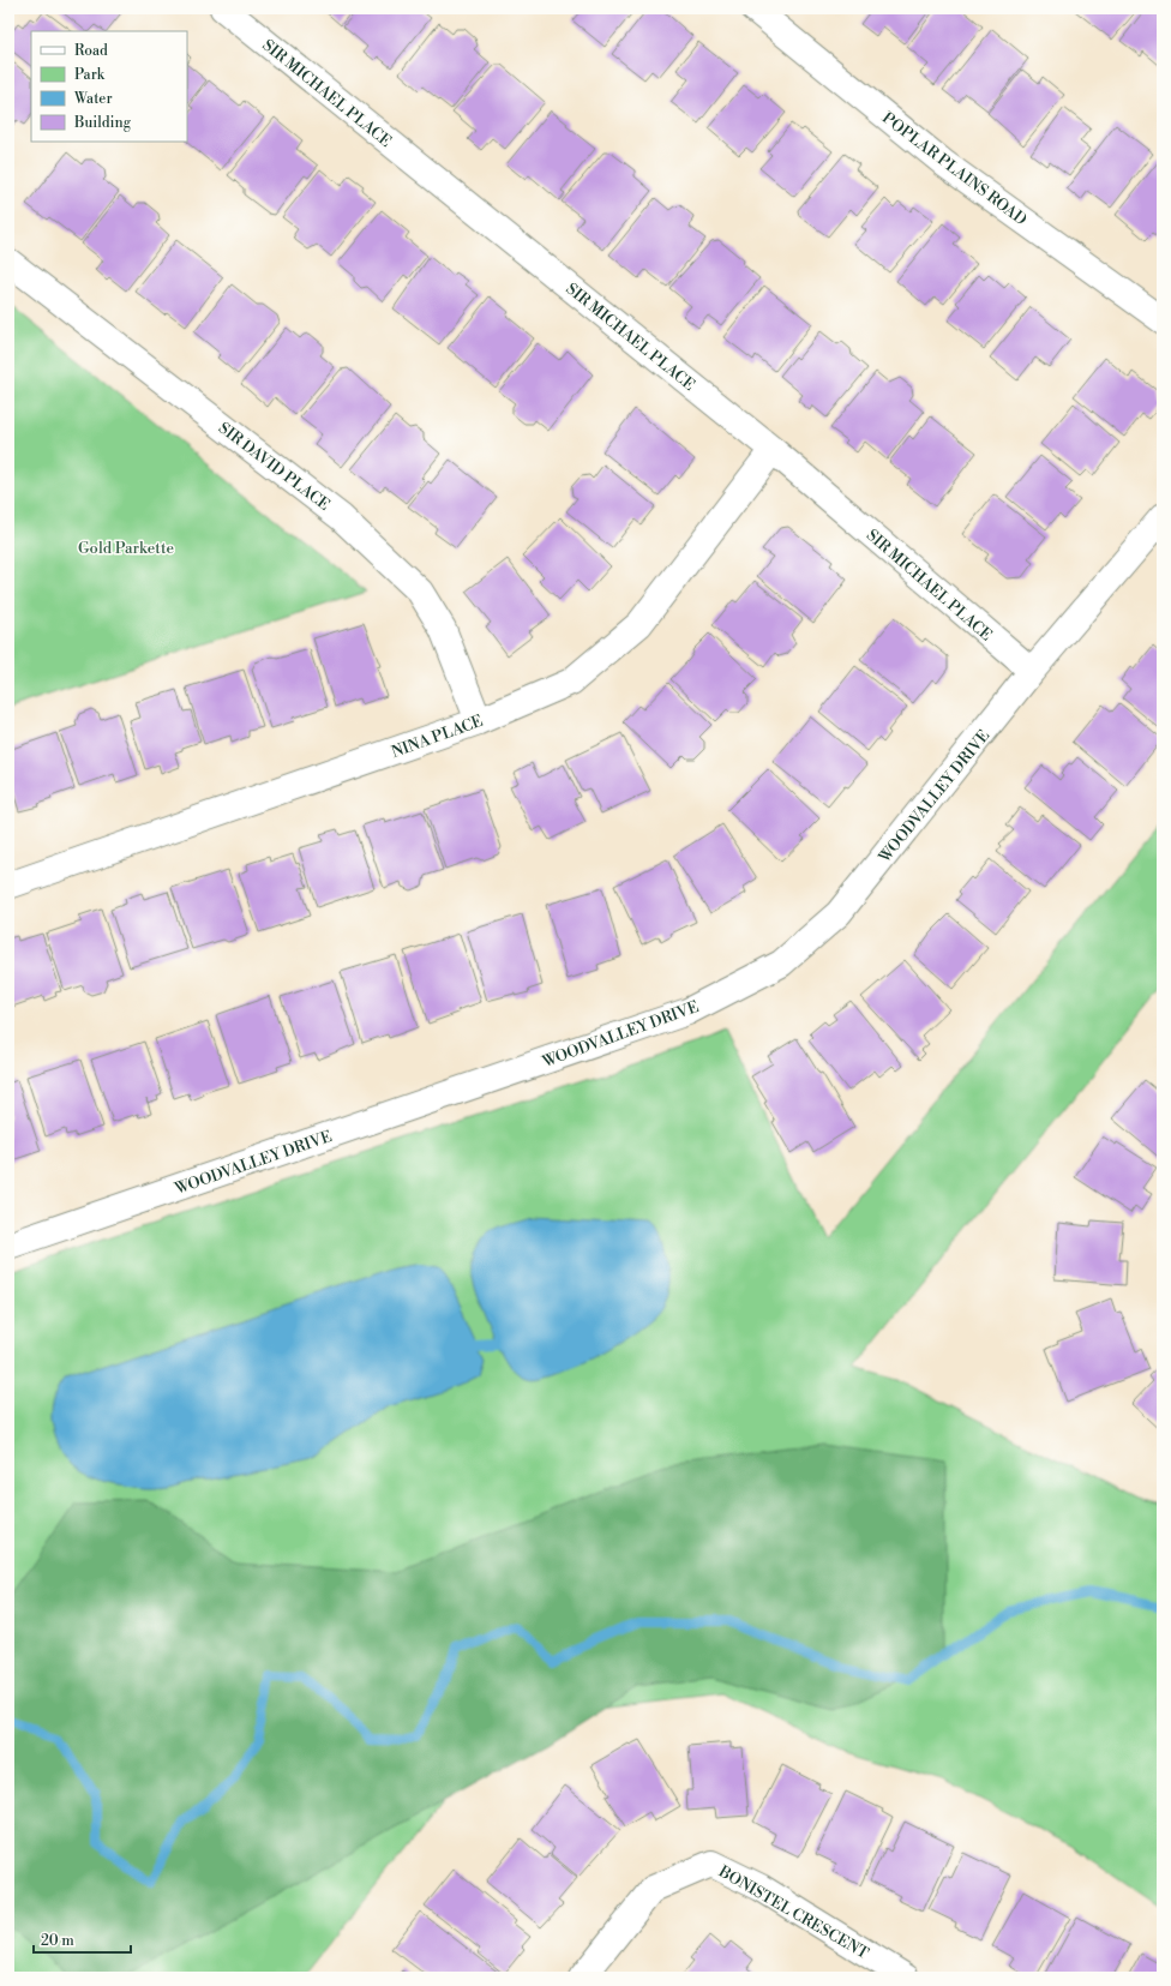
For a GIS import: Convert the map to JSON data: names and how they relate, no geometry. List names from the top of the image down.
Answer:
{
  "streets": {
    "street": [
      "SIR MICHAEL PLACE",
      "POPLAR PLAINS ROAD",
      "SIR DAVID PLACE",
      "NINA PLACE",
      "WOODVALLEY DRIVE",
      "BONISTEL CRESCENT"
    ]
  },
  "crossings": [
    ["SIR MICHAEL PLACE", "NINA PLACE"],
    ["SIR MICHAEL PLACE", "WOODVALLEY DRIVE"],
    ["SIR DAVID PLACE", "NINA PLACE"]
  ],
  "parks": ["Gold Parkette"],
  "legend": [
    "Road",
    "Park",
    "Water",
    "Building"
  ],
  "scale_bar": "20 m"
}
